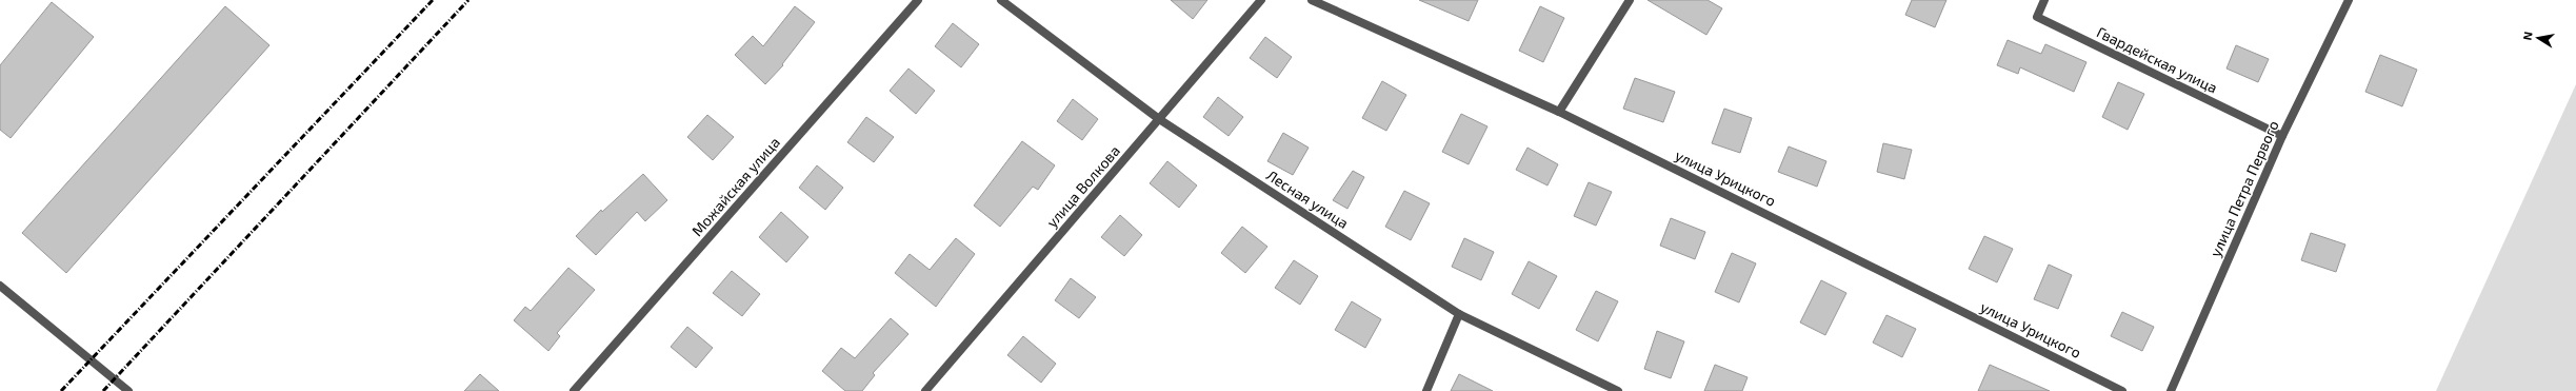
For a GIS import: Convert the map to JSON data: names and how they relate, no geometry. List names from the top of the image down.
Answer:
{
  "streets": {
    "street": [
      "Гвардейская улица",
      "улица Урицкого",
      "Можайская улица",
      "улица Волкова",
      "улица Петра Первого",
      "Лесная улица"
    ]
  },
  "crossings": [
    ["Гвардейская улица", "улица Петра Первого"],
    ["улица Волкова", "Лесная улица"]
  ],
  "north": "left"
}
